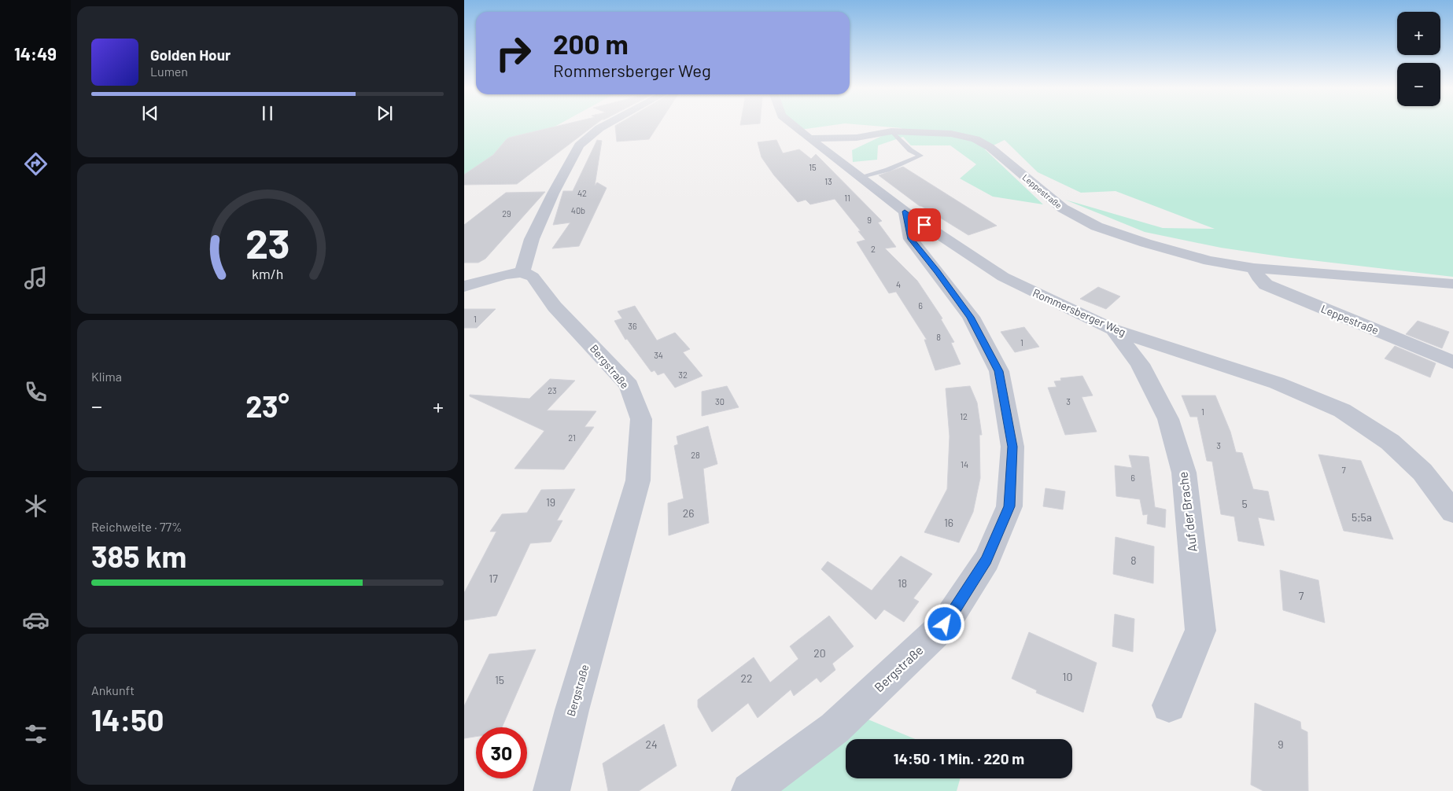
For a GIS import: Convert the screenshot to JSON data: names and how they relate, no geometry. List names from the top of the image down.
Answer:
{
  "streets": {
    "street": [
      "Leppestraße",
      "Rommersberger Weg",
      "Bergstraße",
      "Auf der Brache"
    ]
  },
  "crossings": [
    ["Leppestraße", "Rommersberger Weg"],
    ["Rommersberger Weg", "Bergstraße"],
    ["Rommersberger Weg", "Auf der Brache"]
  ],
  "house_numbers": [
    "15",
    "13",
    "42",
    "11",
    "40b",
    "29",
    "9",
    "2",
    "4",
    "6",
    "1",
    "36",
    "8",
    "1",
    "34",
    "32",
    "23",
    "30",
    "3",
    "1",
    "12",
    "21",
    "3",
    "28",
    "14",
    "7",
    "6",
    "19",
    "5",
    "26",
    "5;5a",
    "16",
    "8",
    "17",
    "18",
    "7",
    "20",
    "10",
    "22",
    "15",
    "24",
    "9"
  ],
  "page": {
    "tabs": "14:49",
    "map_buttons": ["+", "−"],
    "turn": ["200 m", "Rommersberger Weg"],
    "song": ["Golden Hour", "Lumen"],
    "tile": [
      "Klima",
      ["Reichweite · 77%", "385 km"],
      ["Ankunft", "14:50"]
    ],
    "heat": ["−", "23°", "+"],
    "limit": "30",
    "trip": "14:50 · 1 Min. · 220 m",
    "gauge": ["23", "km/h"]
  }
}
